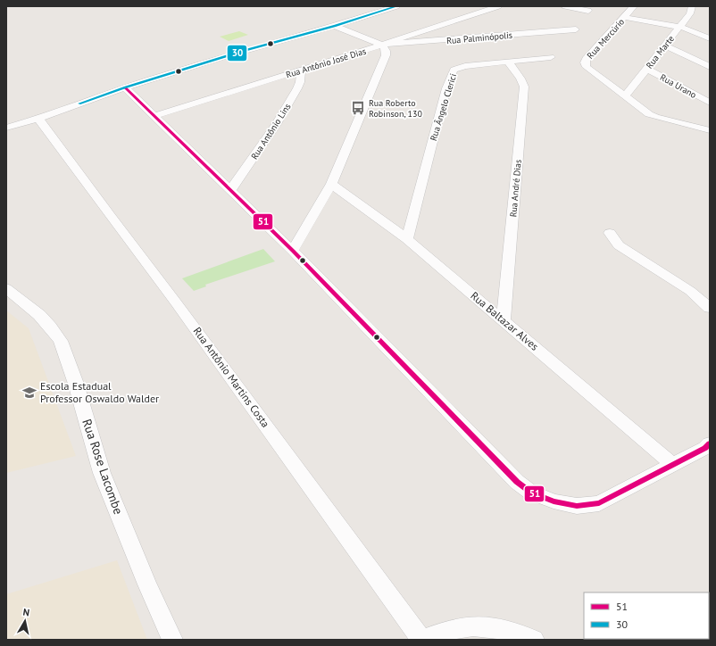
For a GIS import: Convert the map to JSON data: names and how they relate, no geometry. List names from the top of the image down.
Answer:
{
  "streets": {
    "street": [
      "Rua Palminópolis",
      "Rua Mercúrio",
      "Rua Marte",
      "Rua Antônio José Dias",
      "Rua Urano",
      "Rua Ângelo Clerici",
      "Rua Antônio Lins",
      "Rua André Dias",
      "Rua Baltazar Alves",
      "Rua Antônio Martins Costa",
      "Rua Rose Lacombe"
    ]
  },
  "crossings": [
    ["Rua Palminópolis", "Rua Antônio José Dias"],
    ["Rua Mercúrio", "Rua Marte"],
    ["Rua Marte", "Rua Urano"],
    ["Rua Antônio José Dias", "Rua Antônio Lins"],
    ["Rua Ângelo Clerici", "Rua André Dias"],
    ["Rua Ângelo Clerici", "Rua Baltazar Alves"],
    ["Rua André Dias", "Rua Baltazar Alves"]
  ],
  "places": {
    "bus stop": ["Rua Roberto Robinson, 130"],
    "school or university": ["Escola Estadual Professor Oswaldo Walder"]
  },
  "lines": ["transit line 30", "transit line 51"],
  "legend": ["51", "30"],
  "north": "top"
}
